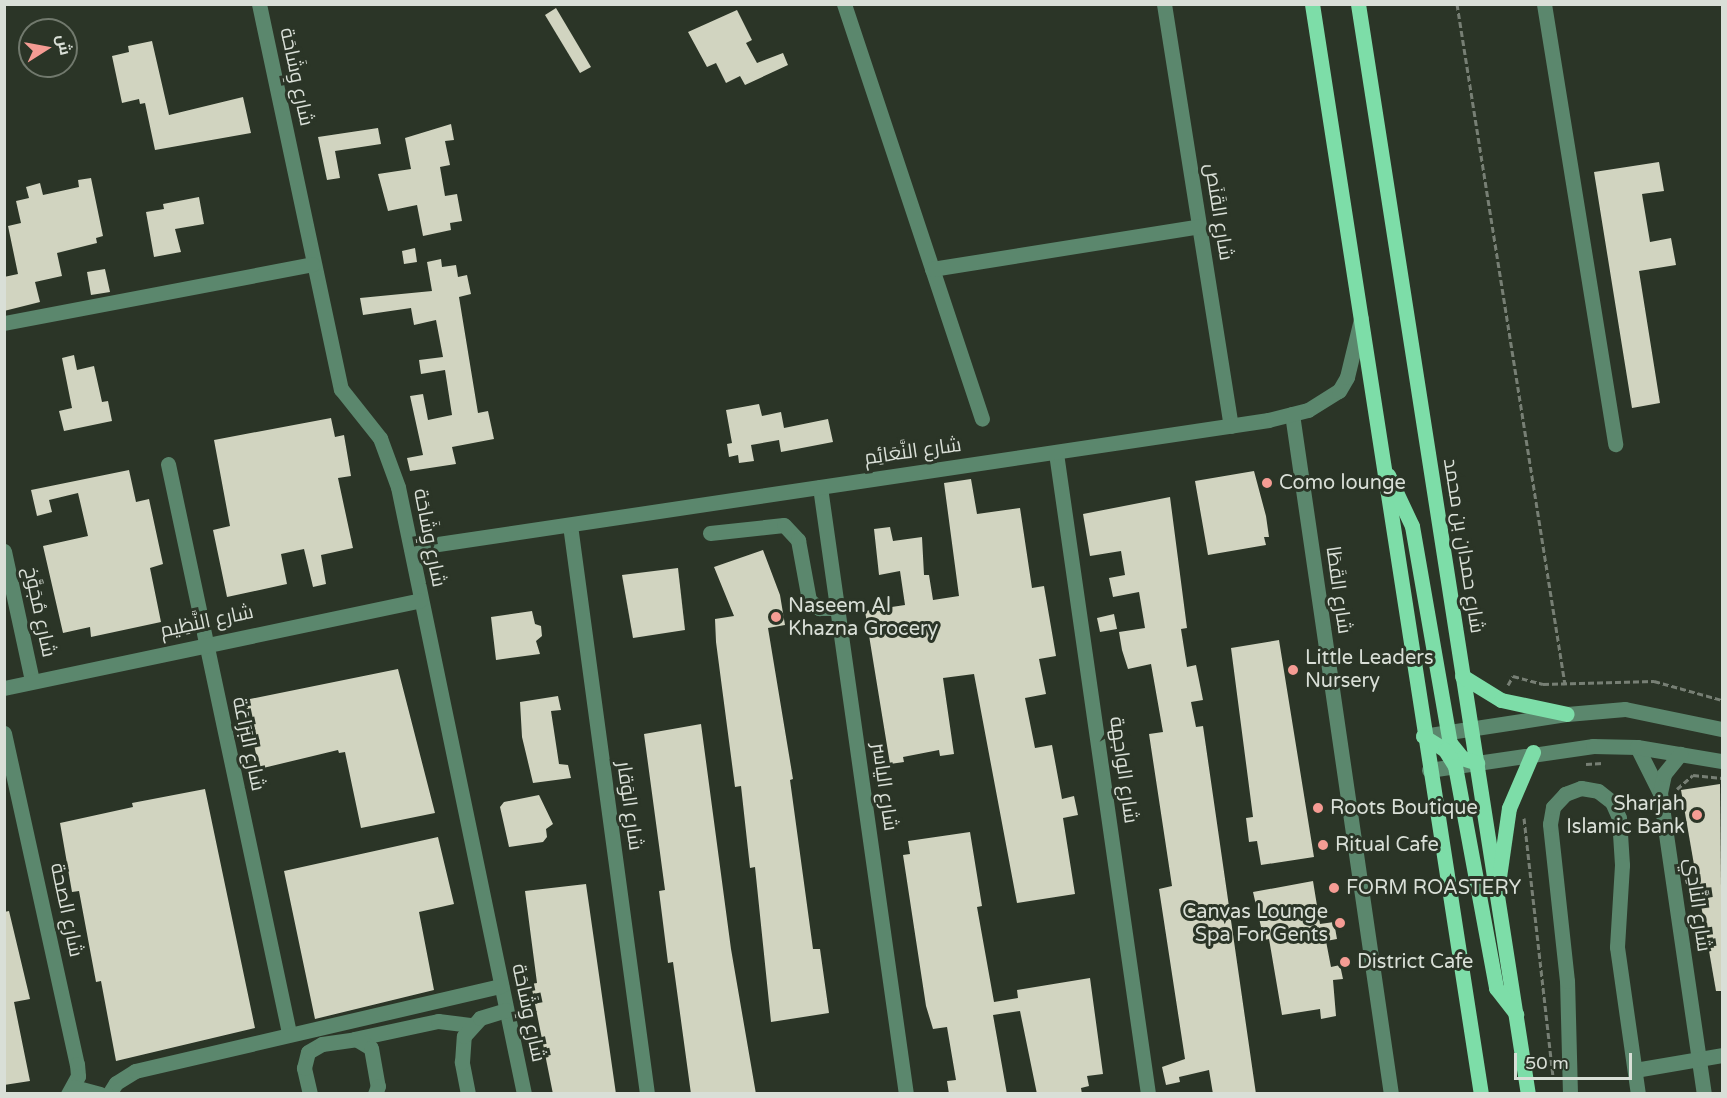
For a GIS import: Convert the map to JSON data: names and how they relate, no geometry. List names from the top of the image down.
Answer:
{
  "streets": {
    "main road": ["شارع حمدان بن محمد"],
    "street": [
      "شارع وِشَاحَة",
      "شارع القَنَص",
      "شارع النَّعَائِم",
      "شارع القَطَا",
      "شارع مُجَوَّخ",
      "شارع النَّظِيم",
      "شارع البَرَاعَة",
      "شارع الواجهة",
      "شارع الياسر",
      "شارع الوَقار",
      "شارع النَّادِي",
      "شارع الصحة"
    ]
  },
  "crossings": [
    ["شارع وِشَاحَة", "شارع النَّعَائِم"],
    ["شارع وِشَاحَة", "شارع النَّظِيم"],
    ["شارع القَنَص", "شارع النَّعَائِم"],
    ["شارع النَّعَائِم", "شارع القَطَا"],
    ["شارع النَّعَائِم", "شارع الواجهة"],
    ["شارع النَّعَائِم", "شارع الياسر"],
    ["شارع النَّعَائِم", "شارع الوَقار"],
    ["شارع مُجَوَّخ", "شارع النَّظِيم"],
    ["شارع النَّظِيم", "شارع البَرَاعَة"]
  ],
  "places": [
    "Como lounge",
    "Naseem Al Khazna Grocery",
    "Little Leaders Nursery",
    "Roots Boutique",
    "Sharjah Islamic Bank",
    "Ritual Cafe",
    "FORM ROASTERY",
    "Canvas Lounge Spa For Gents",
    "District Cafe"
  ],
  "scale_bar": "50 m",
  "north": "right"
}
